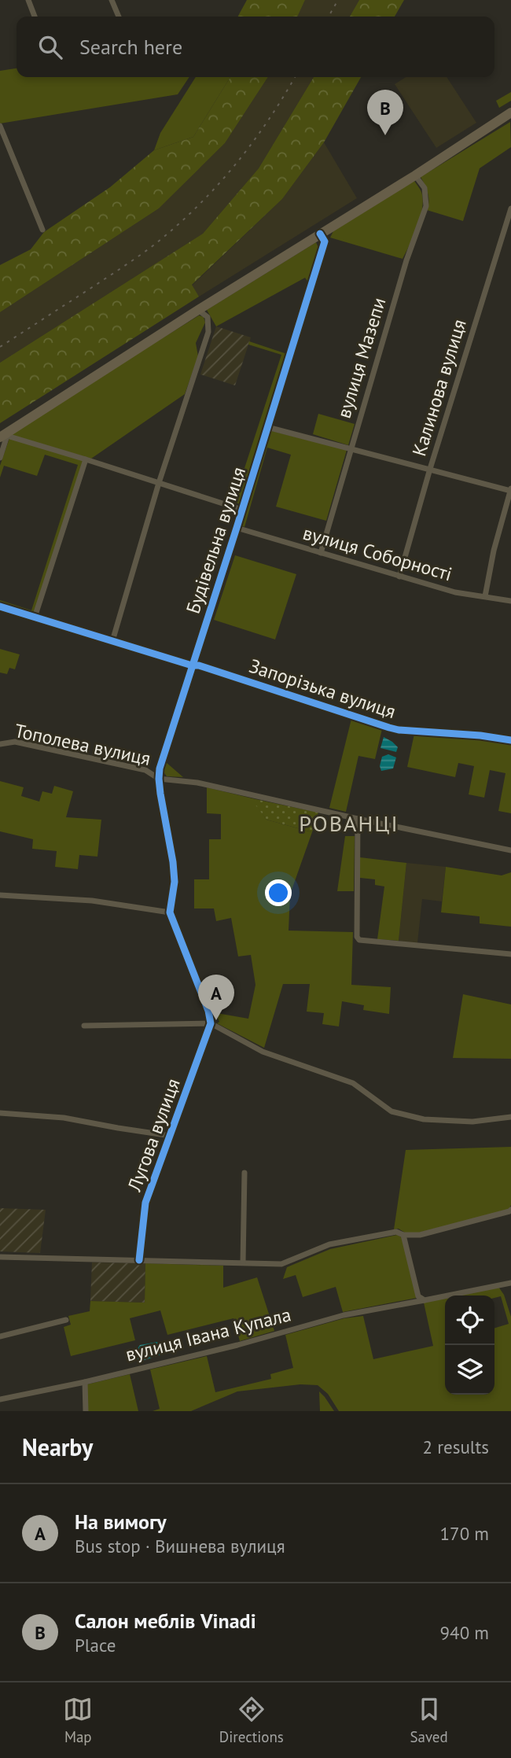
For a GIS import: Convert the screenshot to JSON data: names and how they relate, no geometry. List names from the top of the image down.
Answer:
{
  "streets": {
    "street": [
      "вулиця Мазепи",
      "Калинова вулиця",
      "Будівельна вулиця",
      "вулиця Соборності",
      "Запорізька вулиця",
      "Тополева вулиця",
      "Лугова вулиця",
      "вулиця Івана Купала"
    ]
  },
  "crossings": [
    ["вулиця Мазепи", "вулиця Соборності"],
    ["Калинова вулиця", "вулиця Соборності"],
    ["Будівельна вулиця", "вулиця Соборності"],
    ["Будівельна вулиця", "Запорізька вулиця"],
    ["Будівельна вулиця", "Тополева вулиця"]
  ],
  "districts": ["РОВАНЦІ"],
  "page": {
    "search": "Search here",
    "pins": ["B", "A"],
    "heading": ["Nearby", "2 results"],
    "list": [
      {
        "mark": "A",
        "name": "На вимогу",
        "note": "Bus stop · Вишнева вулиця",
        "value": "170 m"
      },
      {
        "mark": "B",
        "name": "Салон меблів Vinadi",
        "note": "Place",
        "value": "940 m"
      }
    ],
    "nav": ["Map", "Directions", "Saved"]
  }
}
